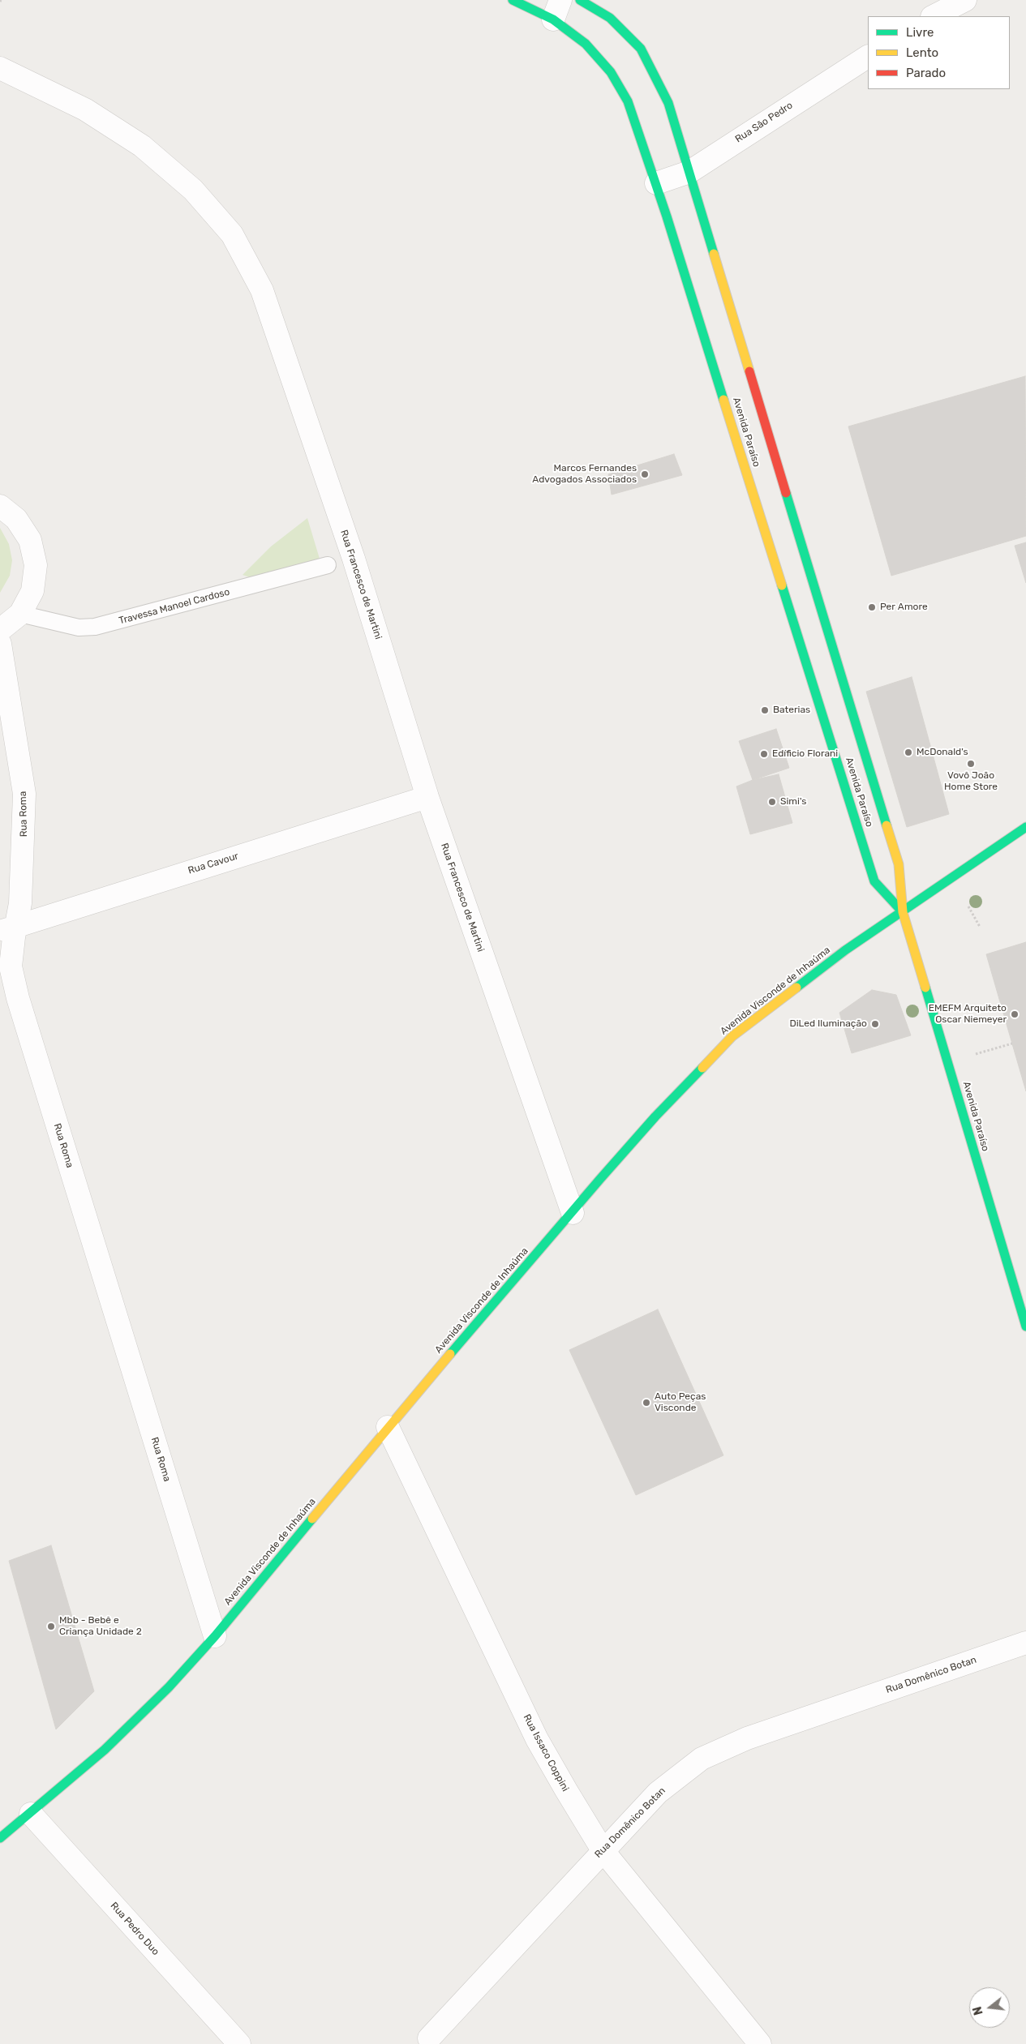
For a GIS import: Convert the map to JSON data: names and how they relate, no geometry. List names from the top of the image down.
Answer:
{
  "streets": {
    "street": [
      "Rua São Pedro",
      "Avenida Paraíso",
      "Rua Francesco de Martini",
      "Rua Roma",
      "Rua Cavour",
      "Avenida Visconde de Inhaúma",
      "Rua Domênico Botan",
      "Rua Issaco Coppini",
      "Rua Pedro Duo"
    ],
    "lane": ["Travessa Manoel Cardoso"]
  },
  "crossings": [
    ["Rua São Pedro", "Avenida Paraíso"],
    ["Avenida Paraíso", "Avenida Visconde de Inhaúma"],
    ["Rua Francesco de Martini", "Rua Cavour"],
    ["Rua Francesco de Martini", "Avenida Visconde de Inhaúma"],
    ["Rua Roma", "Rua Cavour"],
    ["Rua Roma", "Avenida Visconde de Inhaúma"],
    ["Avenida Visconde de Inhaúma", "Rua Issaco Coppini"],
    ["Avenida Visconde de Inhaúma", "Rua Pedro Duo"],
    ["Rua Domênico Botan", "Rua Issaco Coppini"]
  ],
  "places": [
    "Marcos Fernandes Advogados Associados",
    "Per Amore",
    "Baterias",
    "McDonald's",
    "Edíficio Florani",
    "Vovô João Home Store",
    "Simi's",
    "EMEFM Arquiteto Oscar Niemeyer",
    "DiLed Iluminação",
    "Auto Peças Visconde",
    "Mbb - Bebê e Criança Unidade 2"
  ],
  "legend": ["Livre", "Lento", "Parado"],
  "north": "left"
}
